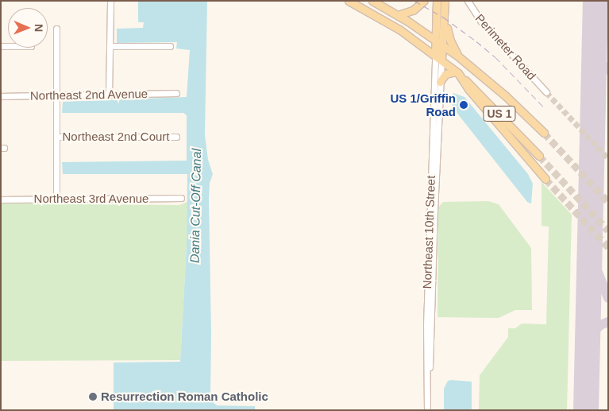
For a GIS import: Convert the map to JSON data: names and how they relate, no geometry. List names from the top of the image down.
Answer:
{
  "streets": {
    "main road": ["US 1"],
    "street": [
      "Perimeter Road",
      "Northeast 2nd Avenue",
      "Northeast 2nd Court",
      "Northeast 3rd Avenue",
      "Northeast 10th Street"
    ]
  },
  "crossings": [
    ["US 1", "Northeast 10th Street"]
  ],
  "water": ["Dania Cut-Off Canal"],
  "places": ["US 1/Griffin Road", "Resurrection Roman Catholic"],
  "north": "right"
}
